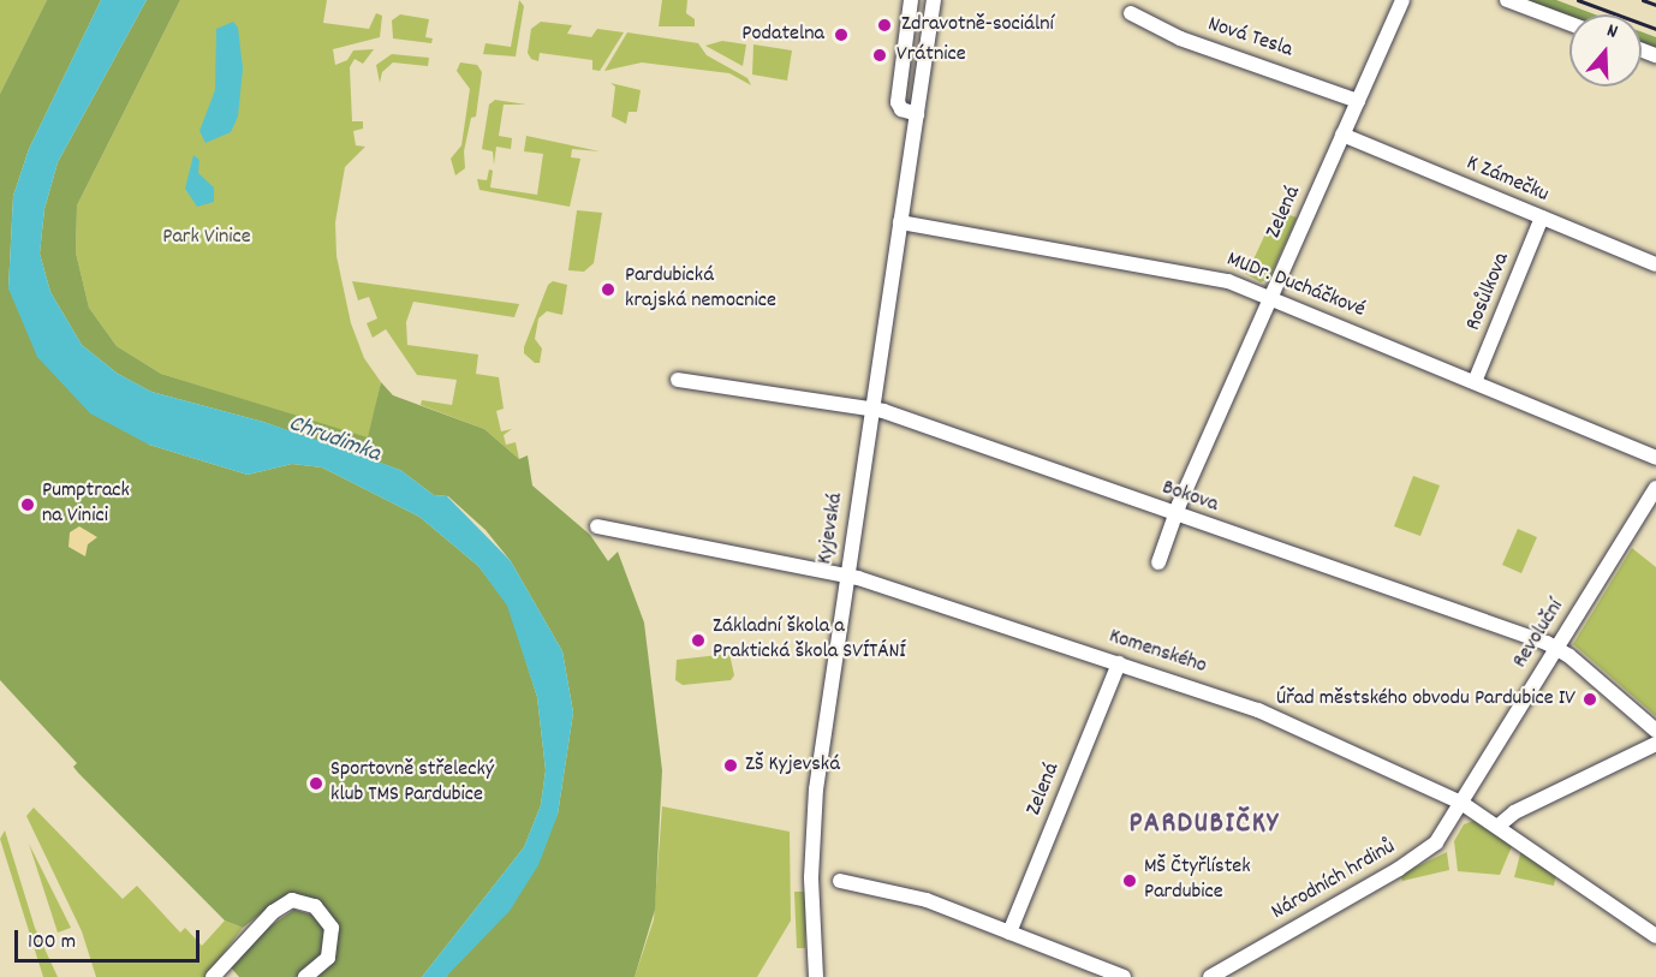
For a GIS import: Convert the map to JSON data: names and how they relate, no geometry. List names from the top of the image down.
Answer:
{
  "streets": {
    "street": [
      "Nová Tesla",
      "K Zámečku",
      "Zelená",
      "MUDr. Ducháčkové",
      "Rosůlkova",
      "Bokova",
      "Kyjevská",
      "Revoluční",
      "Komenského",
      "Národních hrdinů"
    ]
  },
  "crossings": [
    ["Nová Tesla", "Zelená"],
    ["K Zámečku", "Zelená"],
    ["K Zámečku", "Rosůlkova"],
    ["Zelená", "MUDr. Ducháčkové"],
    ["Zelená", "Bokova"],
    ["Zelená", "Komenského"],
    ["MUDr. Ducháčkové", "Rosůlkova"],
    ["MUDr. Ducháčkové", "Kyjevská"],
    ["Bokova", "Kyjevská"],
    ["Bokova", "Revoluční"],
    ["Kyjevská", "Komenského"],
    ["Revoluční", "Komenského"],
    ["Revoluční", "Národních hrdinů"],
    ["Komenského", "Národních hrdinů"]
  ],
  "districts": ["PARDUBIČKY"],
  "water": ["Chrudimka"],
  "parks": ["Park Vinice"],
  "places": [
    "Zdravotně-sociální",
    "Podatelna",
    "Vrátnice",
    "Pardubická krajská nemocnice",
    "Pumptrack na Vinici",
    "Základní škola a Praktická škola SVÍTÁNÍ",
    "Úřad městského obvodu Pardubice IV",
    "ZŠ Kyjevská",
    "Sportovně střelecký klub TMS Pardubice",
    "MŠ Čtyřlístek Pardubice"
  ],
  "scale_bar": "100 m",
  "north": "top"
}
